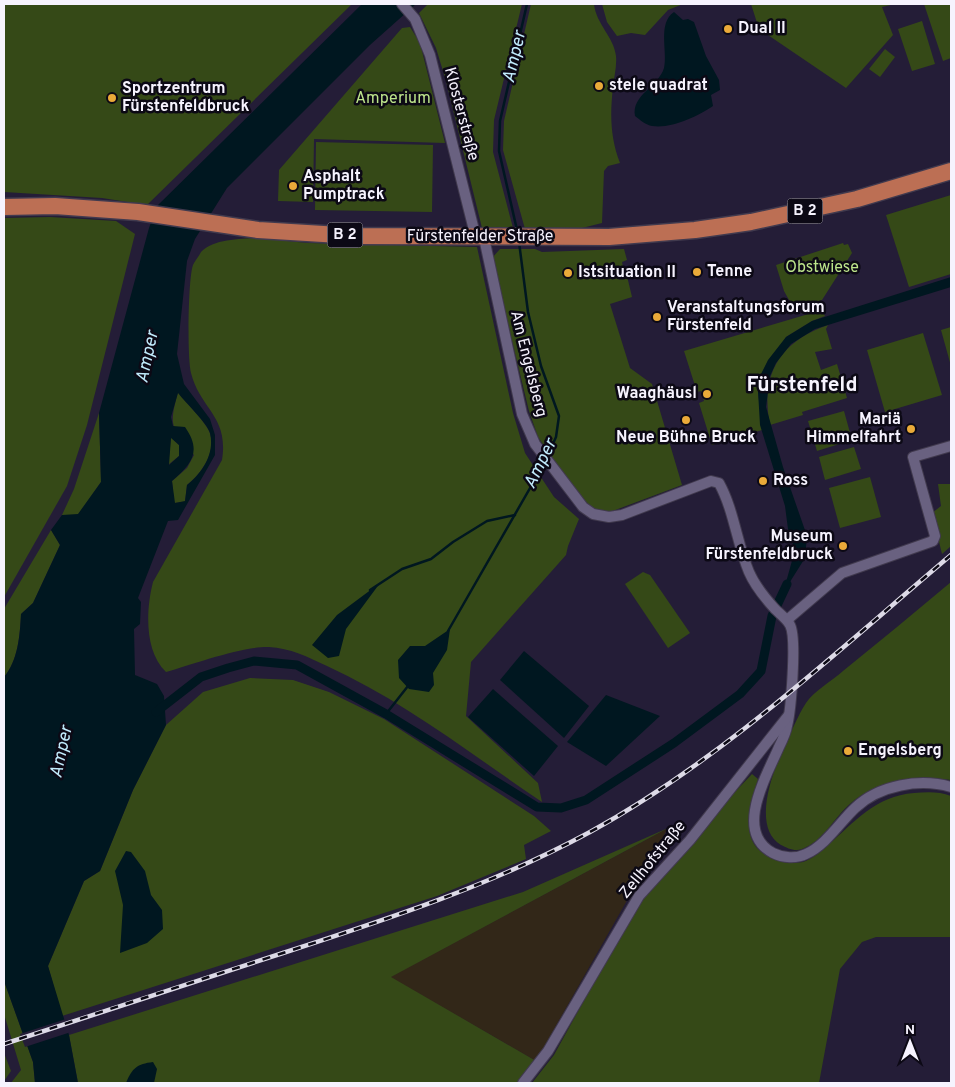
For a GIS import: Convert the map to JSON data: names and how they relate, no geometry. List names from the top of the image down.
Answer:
{
  "streets": {
    "main road": ["B 2", "Fürstenfelder Straße"],
    "street": ["Klosterstraße", "Am Engelsberg", "Zellhofstraße"]
  },
  "crossings": [
    ["Klosterstraße", "Fürstenfelder Straße"],
    ["Klosterstraße", "Am Engelsberg"],
    ["Fürstenfelder Straße", "Am Engelsberg"],
    ["Am Engelsberg", "Zellhofstraße"]
  ],
  "districts": ["Fürstenfeld"],
  "water": ["Amper"],
  "parks": ["Amperium", "Obstwiese"],
  "places": [
    "Dual II",
    "stele quadrat",
    "Sportzentrum Fürstenfeldbruck",
    "Asphalt Pumptrack",
    "Tenne",
    "Istsituation II",
    "Veranstaltungsforum Fürstenfeld",
    "Waaghäusl",
    "Neue Bühne Bruck",
    "Mariä Himmelfahrt",
    "Ross",
    "Museum Fürstenfeldbruck",
    "Engelsberg"
  ],
  "north": "top"
}
